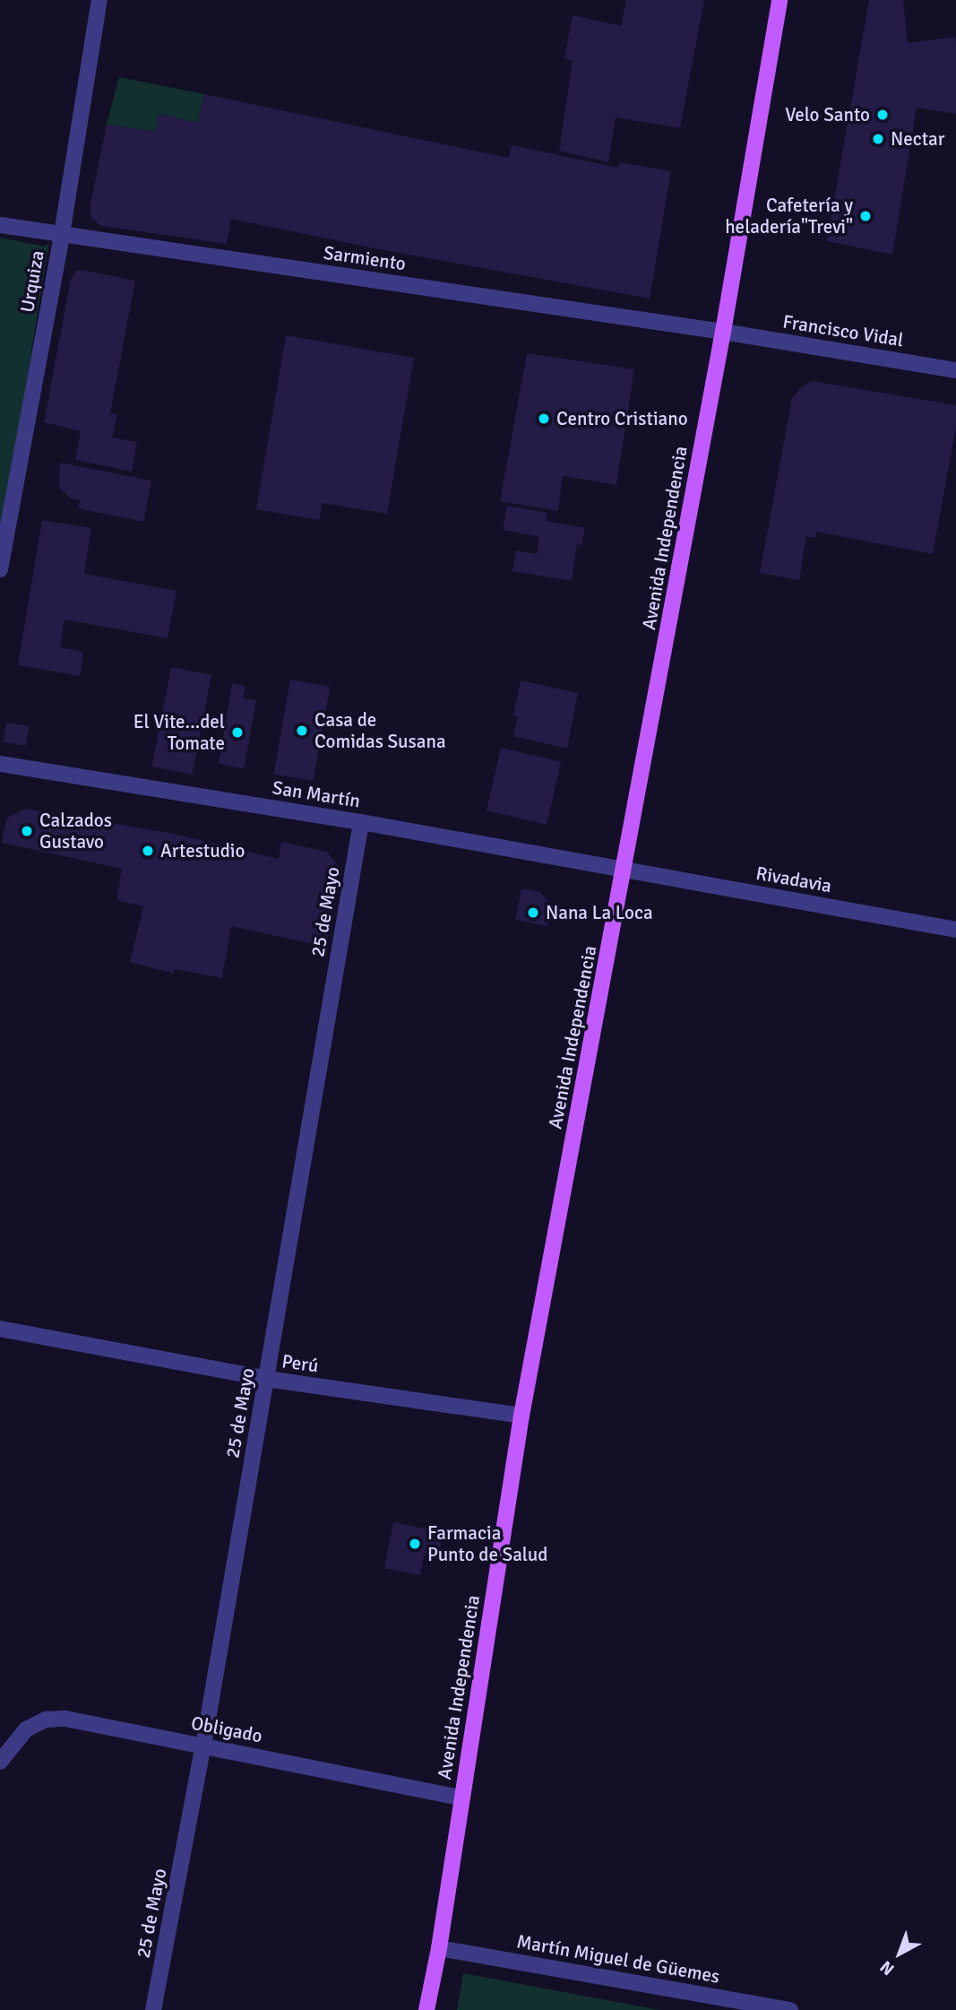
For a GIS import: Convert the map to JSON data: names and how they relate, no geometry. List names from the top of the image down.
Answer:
{
  "streets": {
    "main road": ["Avenida Independencia"],
    "street": [
      "Sarmiento",
      "Urquiza",
      "Francisco Vidal",
      "San Martín",
      "Rivadavia",
      "25 de Mayo",
      "Perú",
      "Obligado",
      "Martín Miguel de Güemes"
    ]
  },
  "crossings": [
    ["Sarmiento", "Urquiza"],
    ["Sarmiento", "Francisco Vidal"],
    ["Sarmiento", "Avenida Independencia"],
    ["Francisco Vidal", "Avenida Independencia"],
    ["Avenida Independencia", "San Martín"],
    ["Avenida Independencia", "Rivadavia"],
    ["Avenida Independencia", "Perú"],
    ["Avenida Independencia", "Obligado"],
    ["Avenida Independencia", "Martín Miguel de Güemes"],
    ["San Martín", "Rivadavia"],
    ["San Martín", "25 de Mayo"],
    ["25 de Mayo", "Perú"],
    ["25 de Mayo", "Obligado"]
  ],
  "places": [
    "Velo Santo",
    "Nectar",
    "Cafetería y heladería\"Trevi\"",
    "Centro Cristiano",
    "Casa de Comidas Susana",
    "El Vite...del Tomate",
    "Calzados Gustavo",
    "Artestudio",
    "Nana La Loca",
    "Farmacia Punto de Salud"
  ],
  "north": "bottom left"
}
